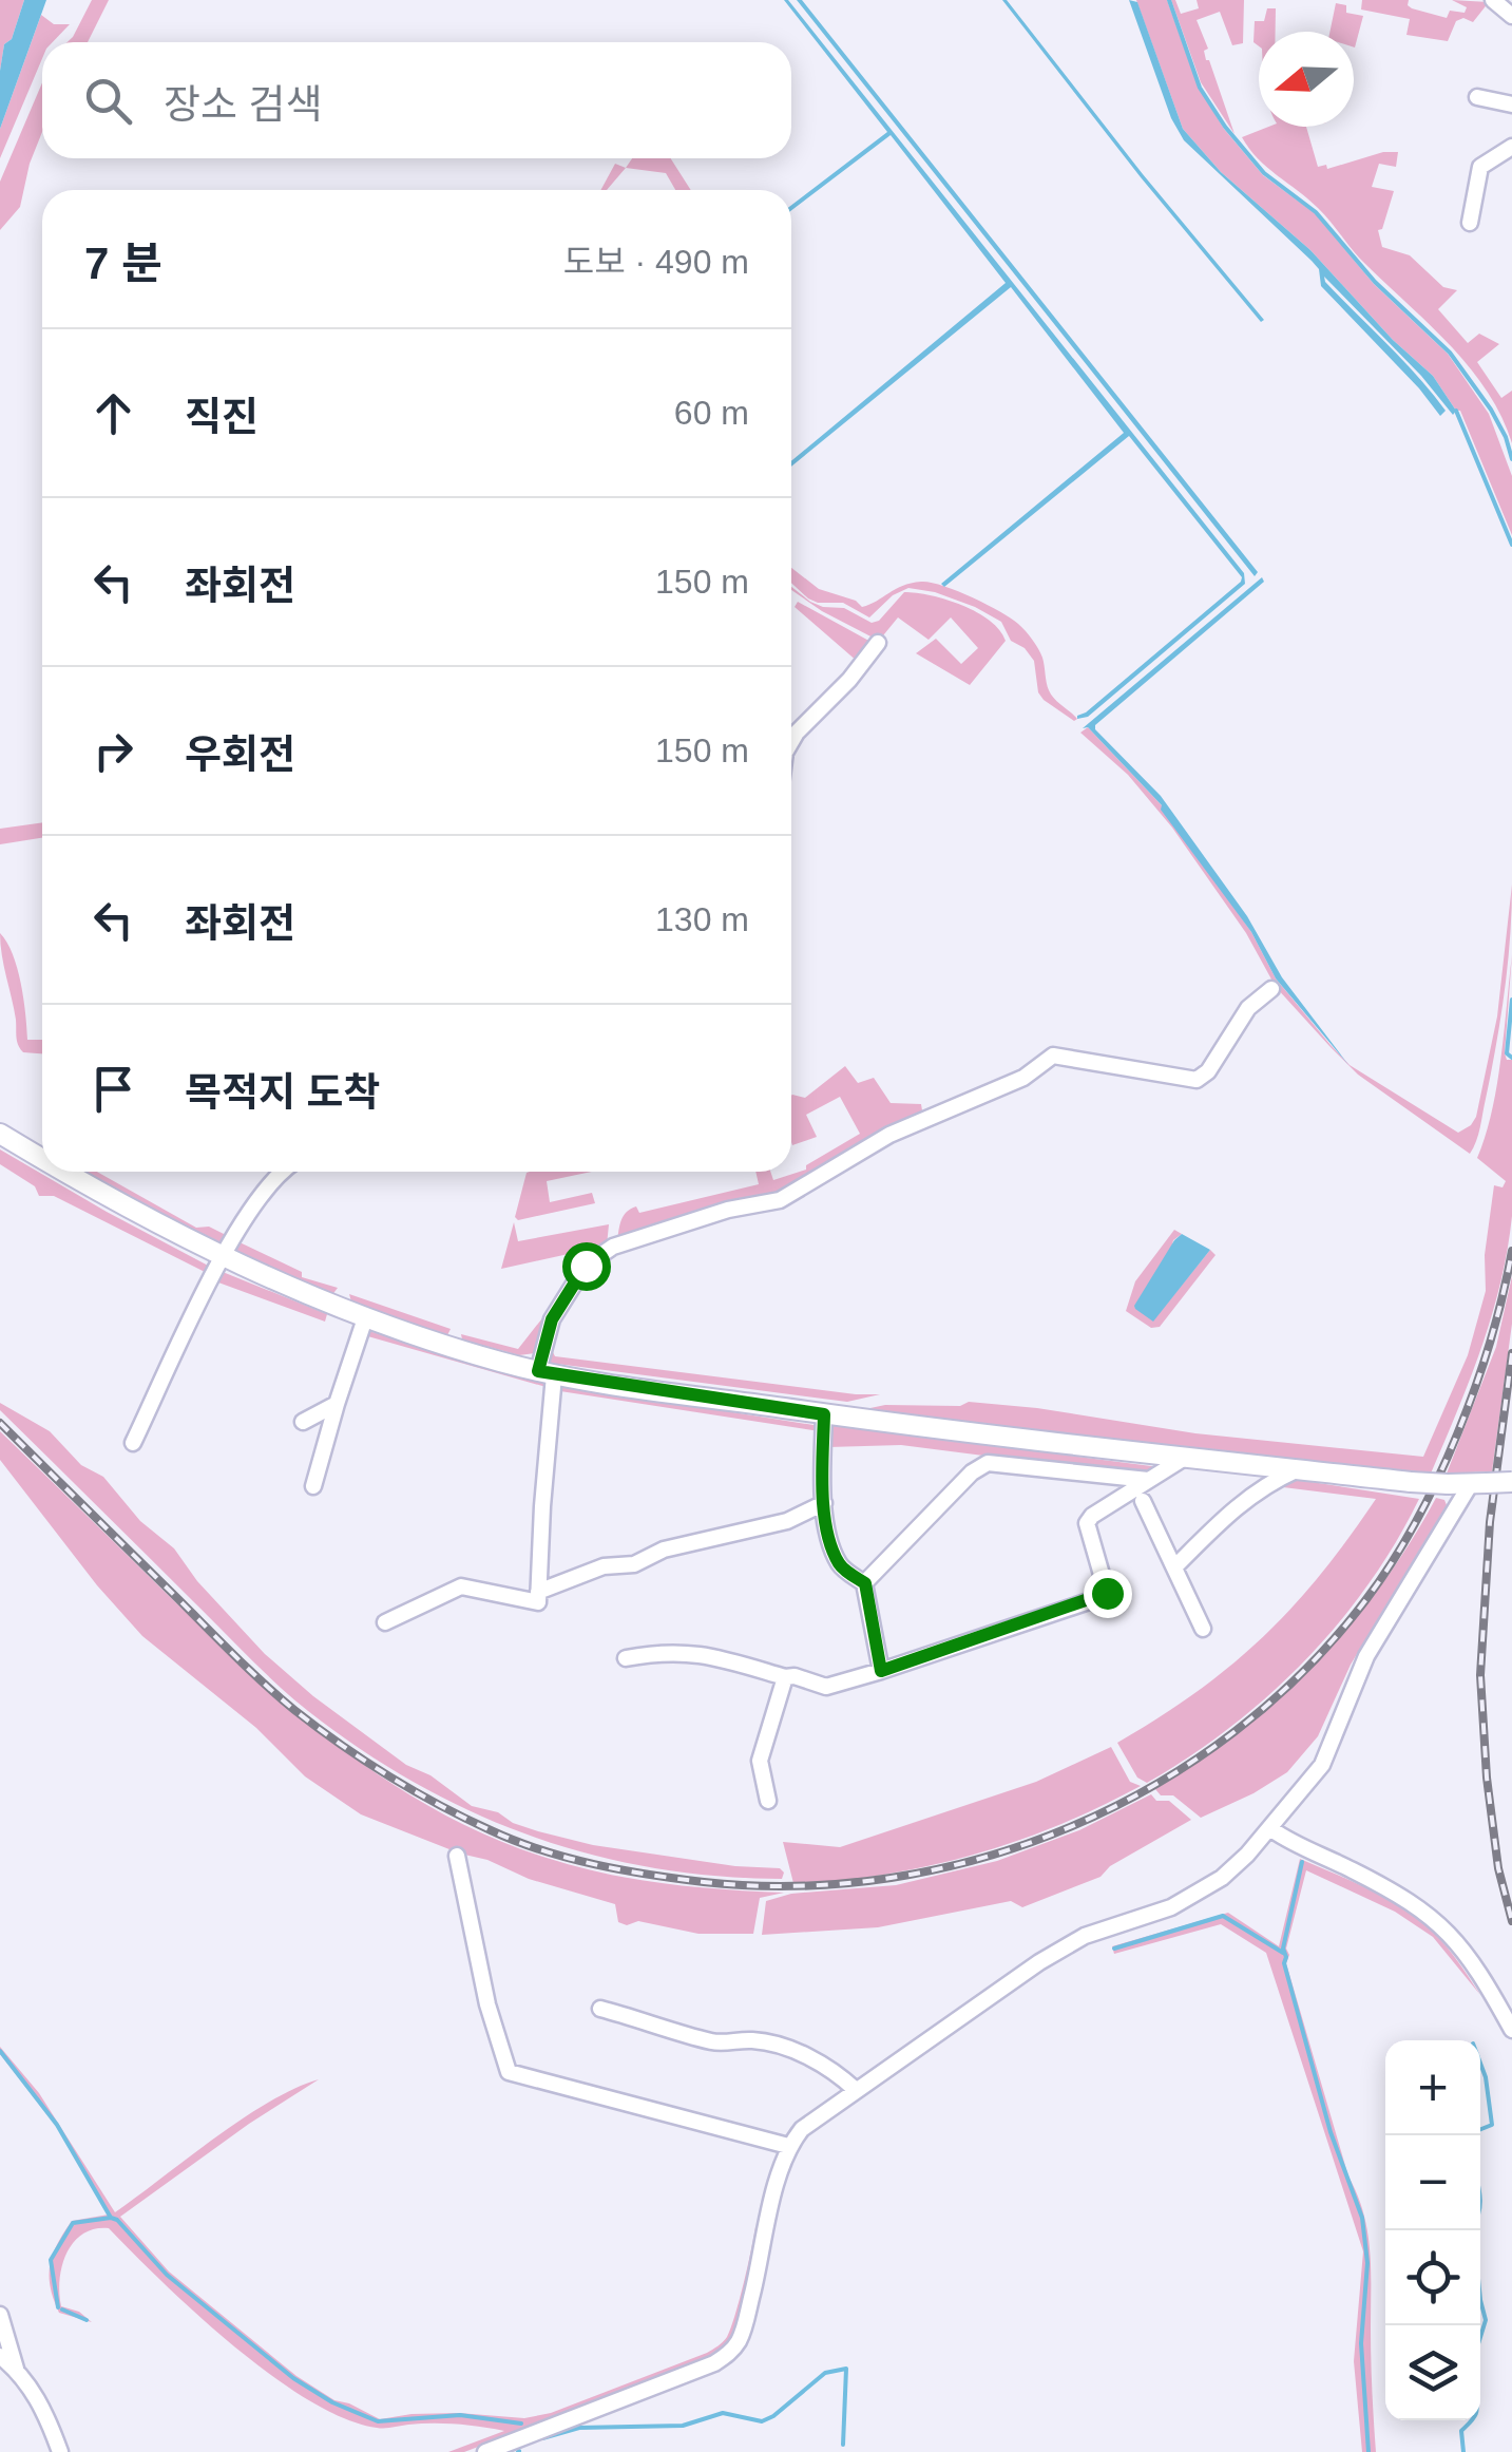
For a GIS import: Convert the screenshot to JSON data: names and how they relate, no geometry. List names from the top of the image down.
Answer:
{
  "north": "left",
  "page": {
    "search": "장소 검색",
    "heading": ["7 분", "도보 · 490 m"],
    "list": [
      ["직진", "60 m"],
      ["좌회전", "150 m"],
      ["우회전", "150 m"],
      ["좌회전", "130 m"],
      "목적지 도착"
    ],
    "map_buttons": ["+", "−"]
  }
}
